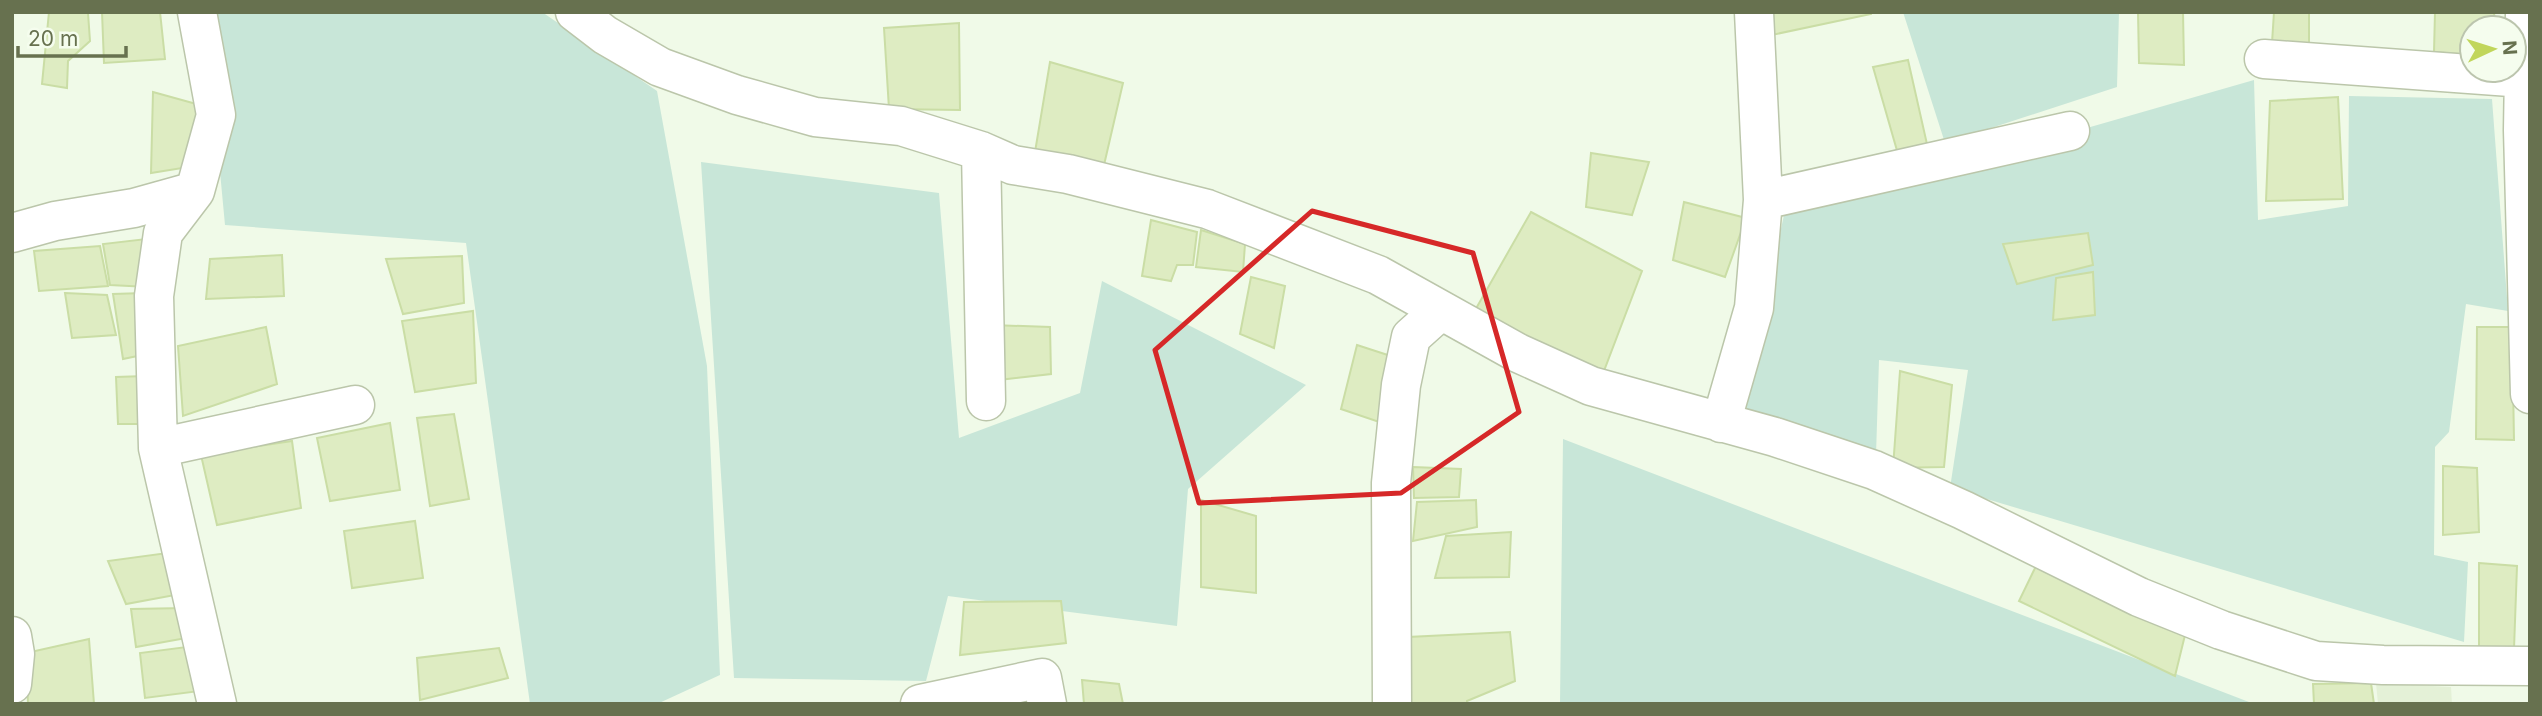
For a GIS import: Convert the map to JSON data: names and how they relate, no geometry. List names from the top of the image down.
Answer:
{
  "scale_bar": "20 m",
  "north": "right"
}
